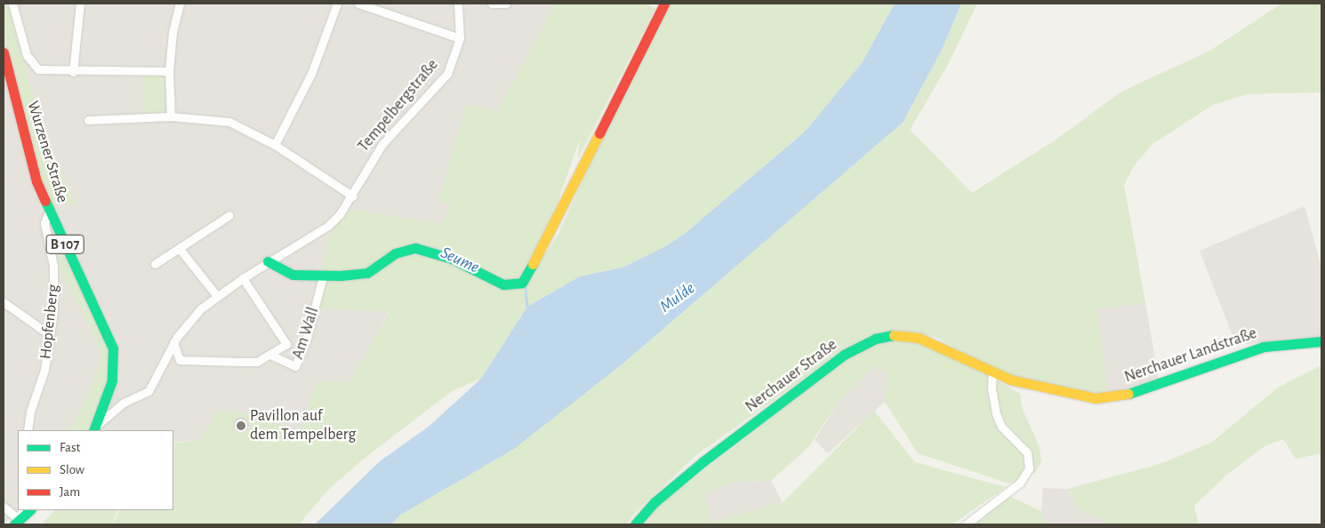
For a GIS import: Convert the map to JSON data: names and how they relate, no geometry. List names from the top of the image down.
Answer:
{
  "streets": {
    "main road": [
      "Wurzener Straße",
      "B 107",
      "Nerchauer Landstraße",
      "Nerchauer Straße"
    ],
    "street": ["Tempelbergstraße", "Hopfenberg", "Am Wall"]
  },
  "crossings": [
    ["Tempelbergstraße", "Wurzener Straße"],
    ["Tempelbergstraße", "Am Wall"],
    ["Wurzener Straße", "Hopfenberg"],
    ["Nerchauer Landstraße", "Nerchauer Straße"]
  ],
  "water": ["Seume", "Mulde"],
  "places": ["Pavillon auf dem Tempelberg"],
  "legend": ["Fast", "Slow", "Jam"]
}
